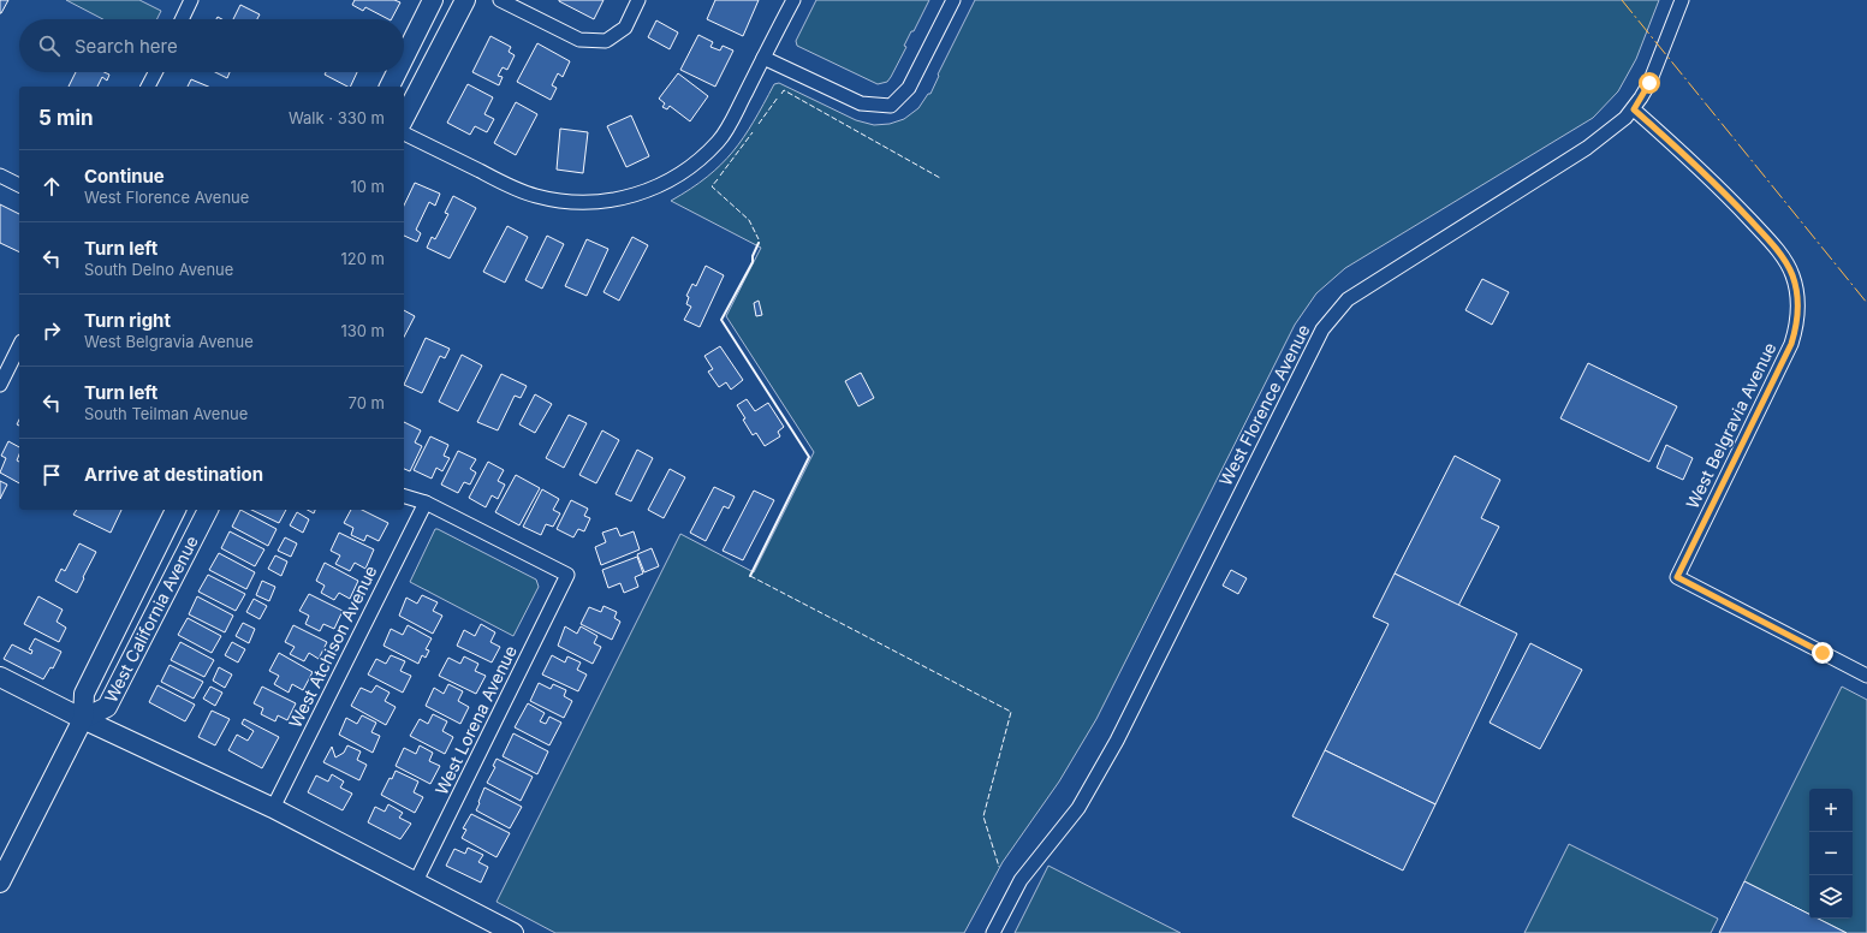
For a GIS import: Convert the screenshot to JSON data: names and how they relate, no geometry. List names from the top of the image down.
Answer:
{
  "streets": {
    "main road": ["West California Avenue"],
    "street": [
      "West Florence Avenue",
      "West Belgravia Avenue",
      "West Atchison Avenue",
      "West Lorena Avenue"
    ]
  },
  "crossings": [
    ["West Florence Avenue", "West Belgravia Avenue"],
    ["West Atchison Avenue", "West Lorena Avenue"]
  ],
  "page": {
    "search": "Search here",
    "heading": ["5 min", "Walk · 330 m"],
    "list": [
      ["Continue", "West Florence Avenue", "10 m"],
      ["Turn left", "South Delno Avenue", "120 m"],
      ["Turn right", "West Belgravia Avenue", "130 m"],
      ["Turn left", "South Teilman Avenue", "70 m"],
      "Arrive at destination"
    ],
    "map_buttons": ["+", "−"]
  }
}
